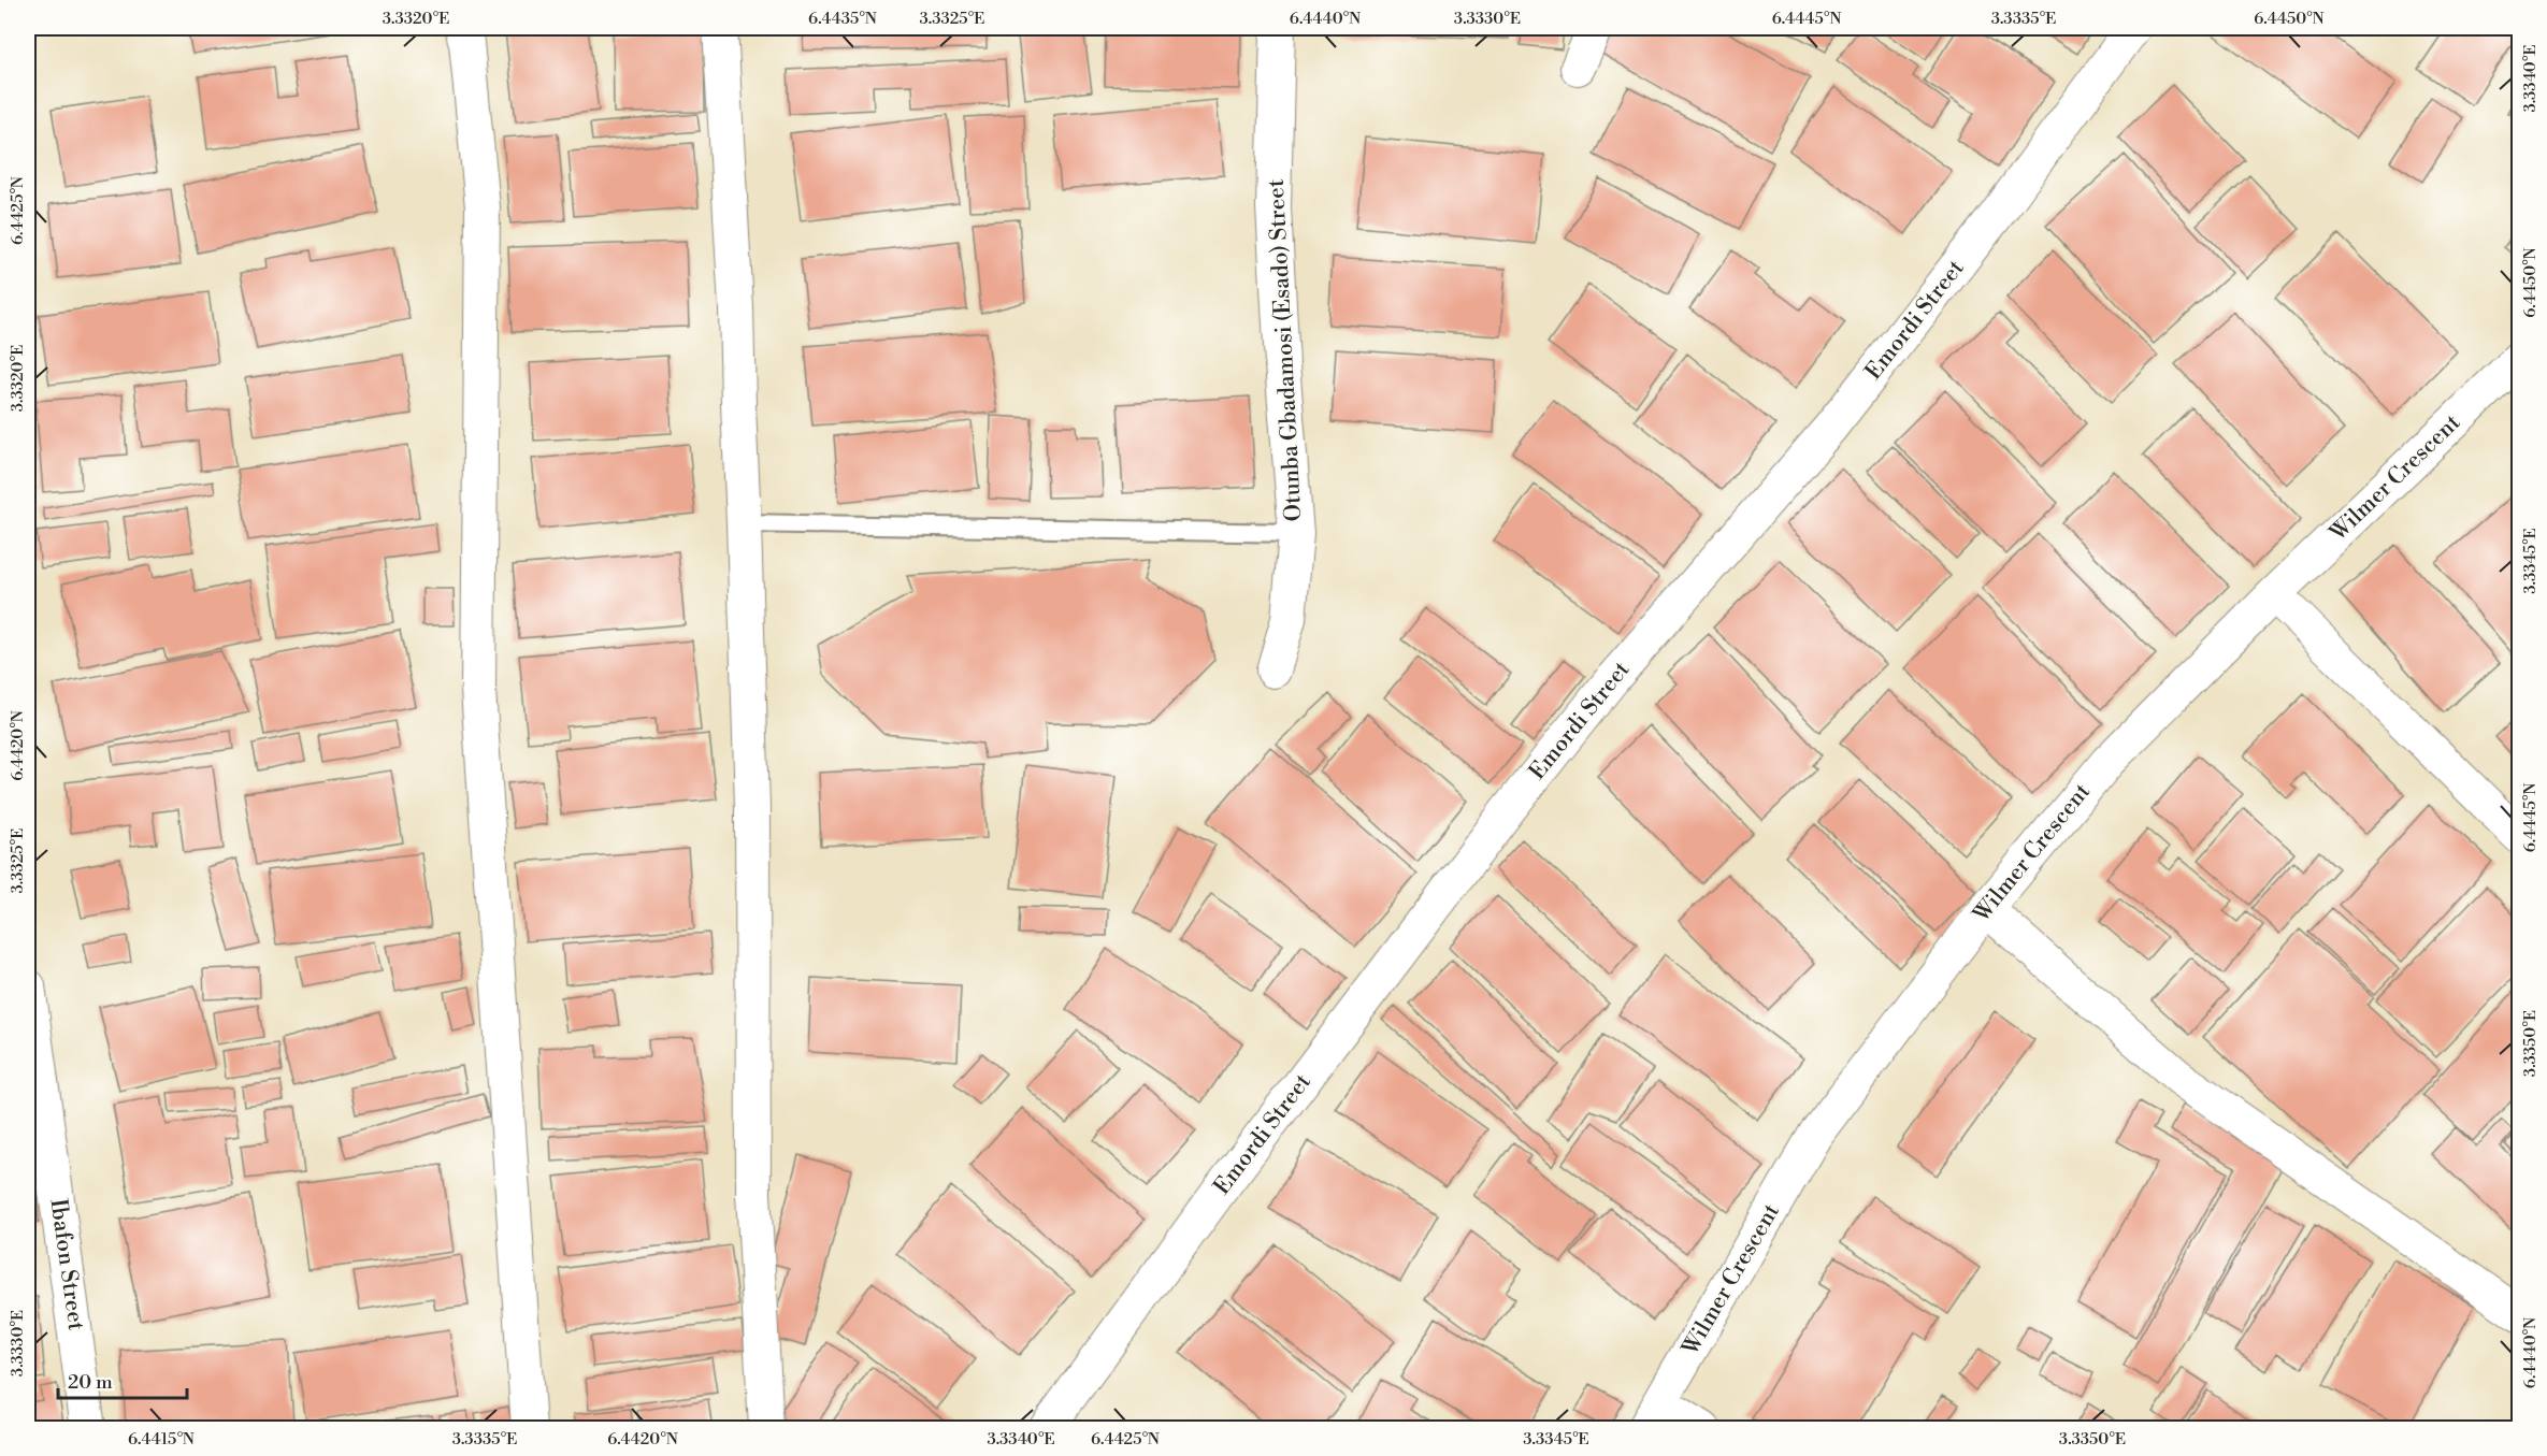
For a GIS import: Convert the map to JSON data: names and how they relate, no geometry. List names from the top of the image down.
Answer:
{
  "streets": {
    "street": [
      "Emordi Street",
      "Otunba Gbadamosi (Esado) Street",
      "Wilmer Crescent",
      "Ibafon Street"
    ]
  },
  "scale_bar": "20 m",
  "coordinates": [
    "3.3320°E",
    "6.4435°N",
    "3.3325°E",
    "6.4440°N",
    "3.3330°E",
    "6.4445°N",
    "3.3335°E",
    "6.4450°N",
    "3.3340°E",
    "6.4425°N",
    "3.3345°E",
    "6.4420°N",
    "3.3350°E",
    "6.4415°N"
  ]
}
